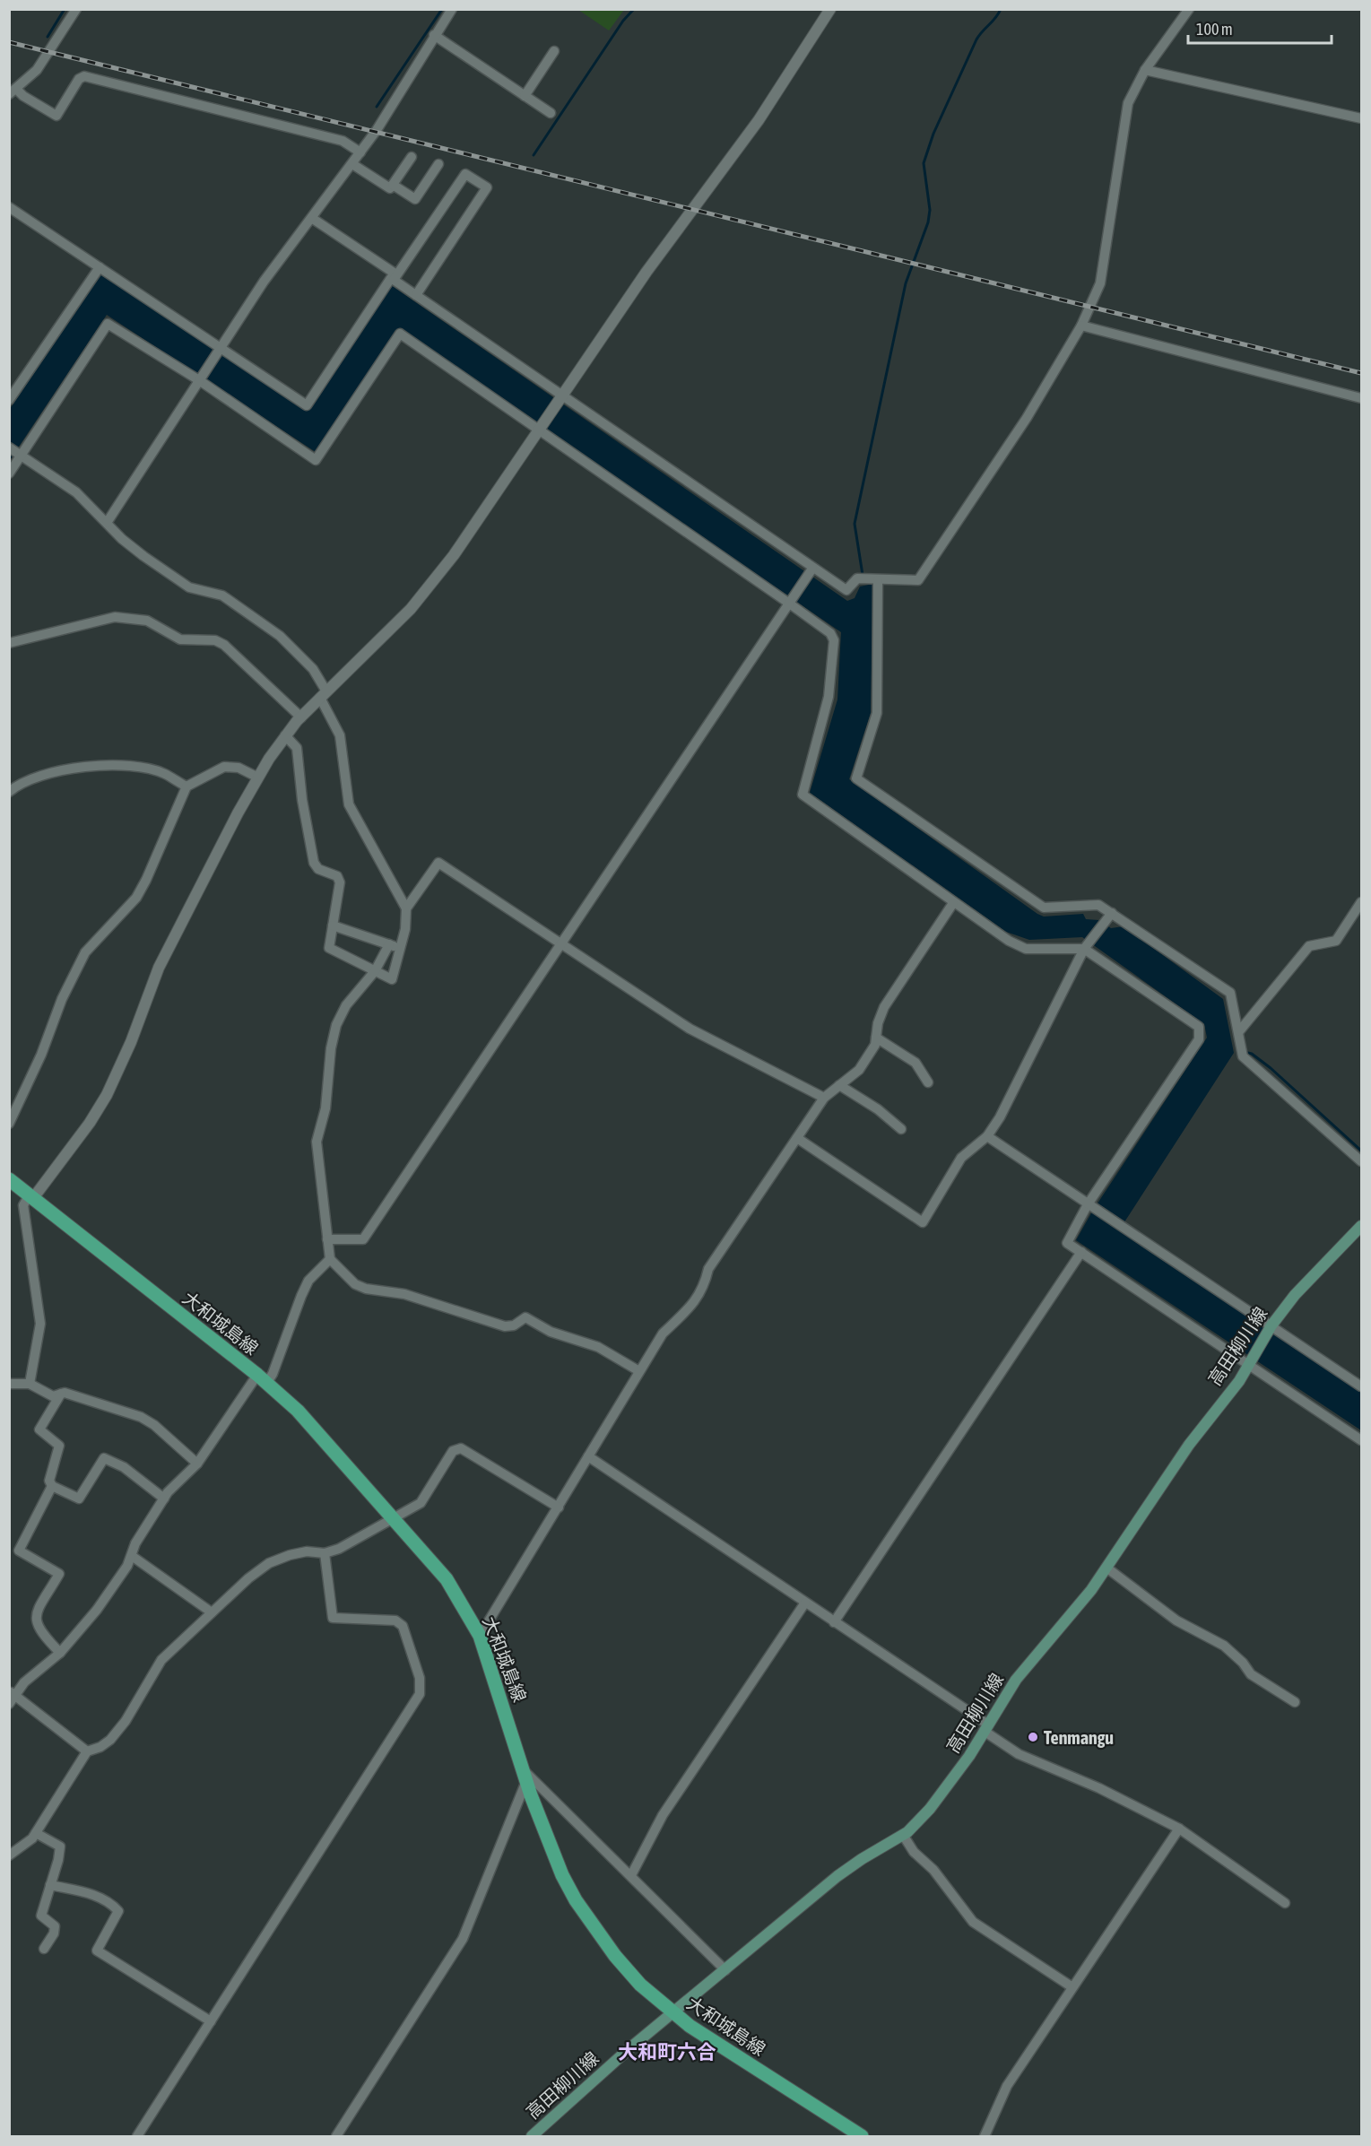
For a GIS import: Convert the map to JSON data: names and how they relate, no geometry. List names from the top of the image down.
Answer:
{
  "streets": {
    "main road": ["大和城島線", "高田柳川線"]
  },
  "crossings": [
    ["大和城島線", "高田柳川線"]
  ],
  "districts": ["大和町六合"],
  "places": ["Tenmangu"],
  "scale_bar": "100 m"
}
